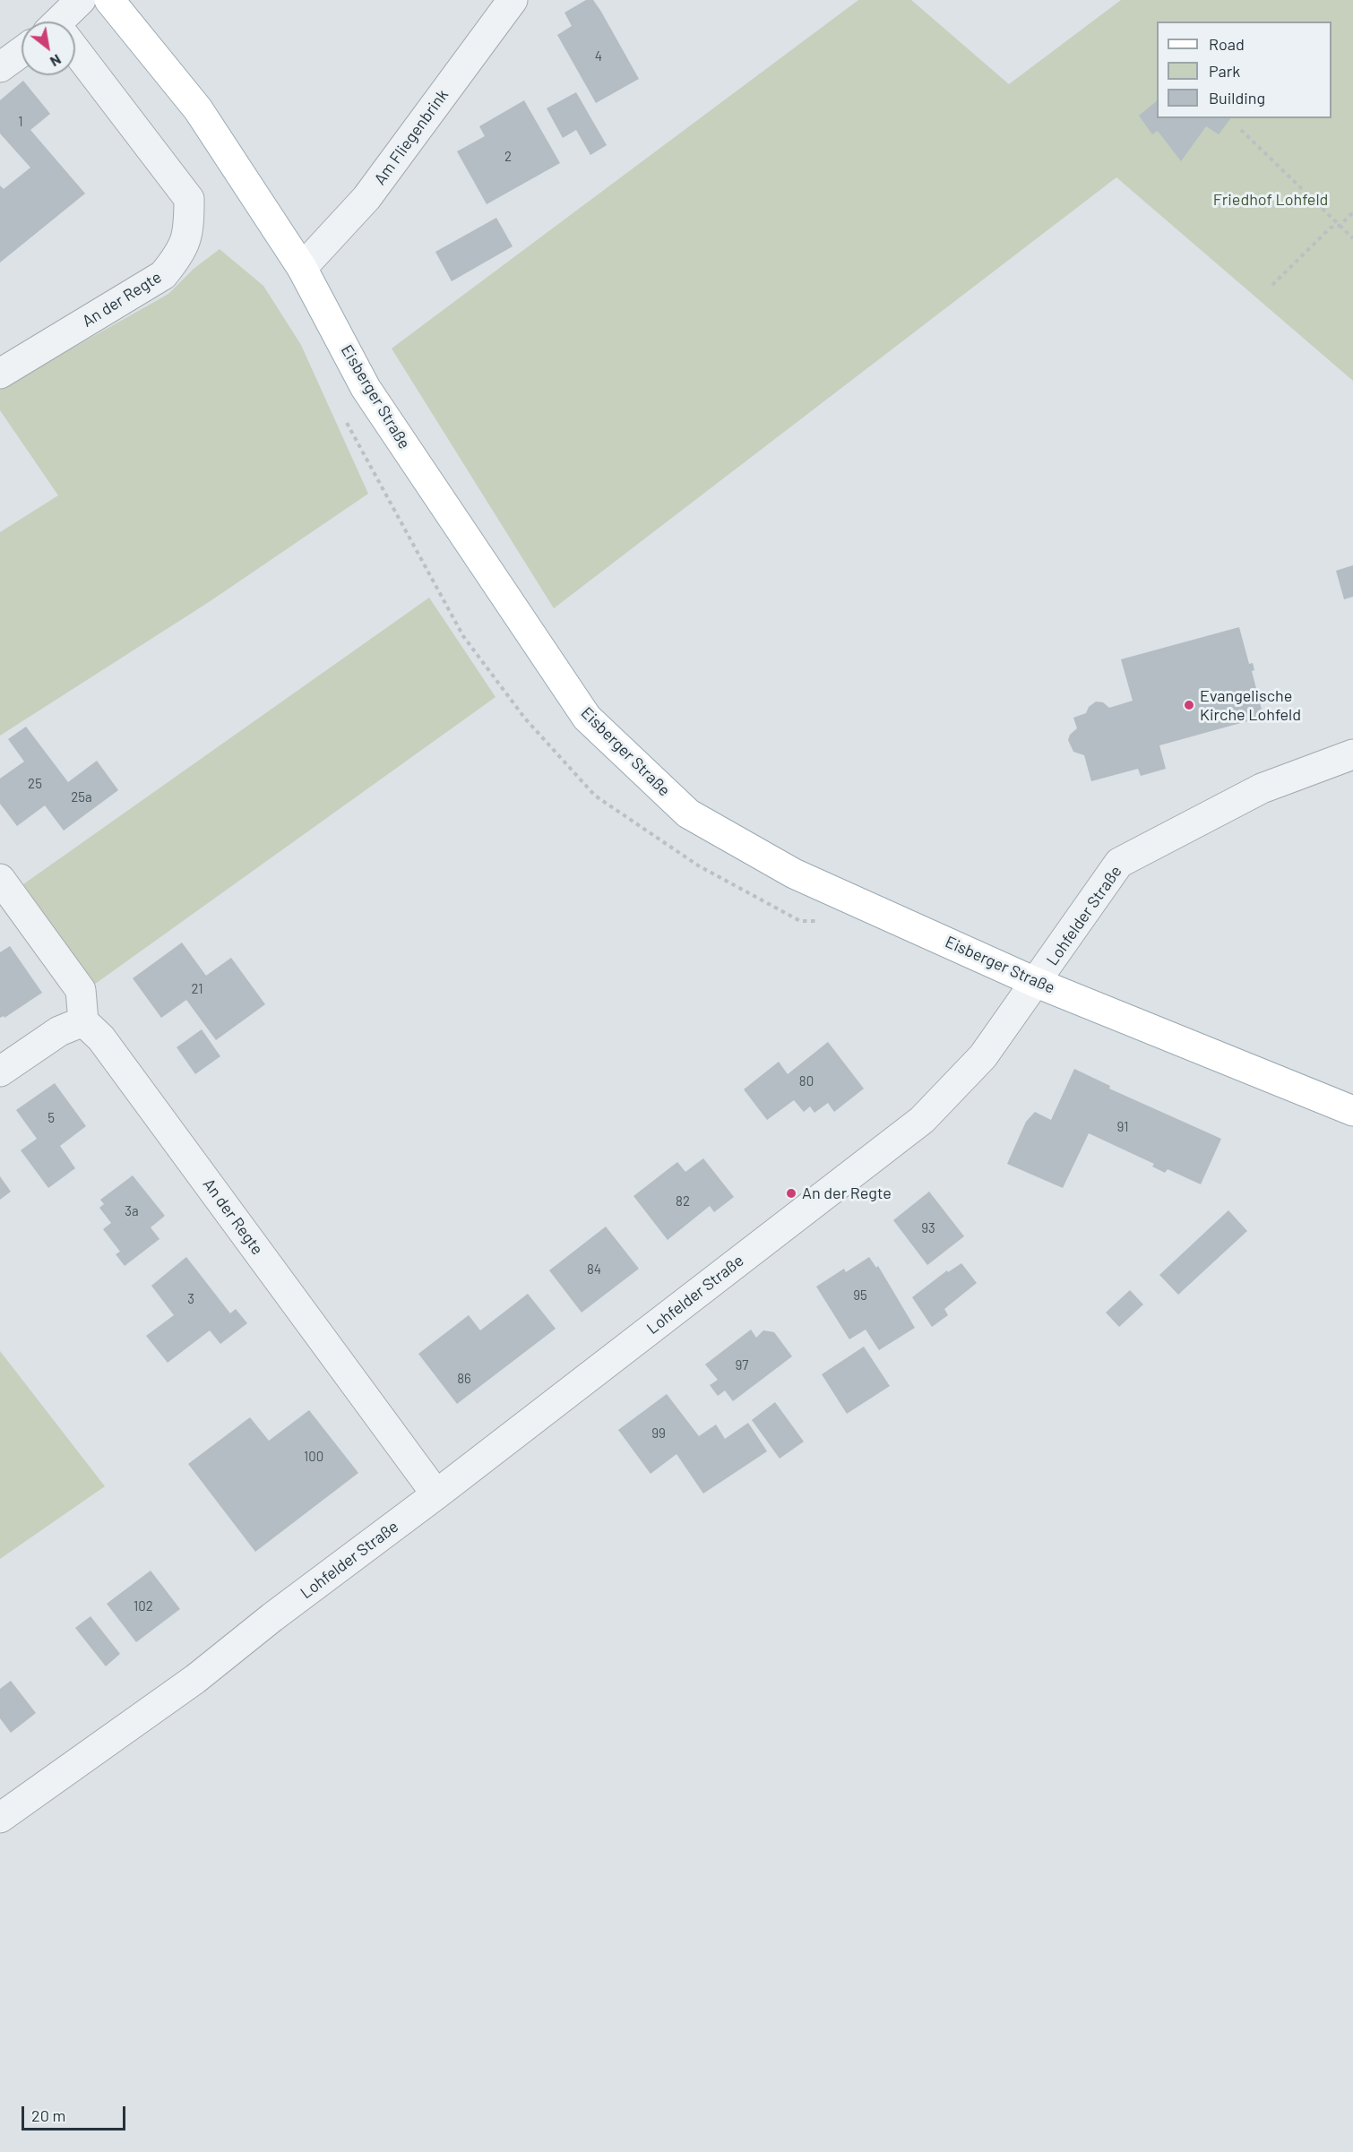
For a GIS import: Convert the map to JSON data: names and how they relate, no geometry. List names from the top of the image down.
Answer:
{
  "streets": {
    "main road": ["Eisberger Straße"],
    "street": ["Am Fliegenbrink", "An der Regte", "Lohfelder Straße"]
  },
  "crossings": [
    ["Am Fliegenbrink", "Eisberger Straße"],
    ["An der Regte", "Lohfelder Straße"],
    ["Eisberger Straße", "Lohfelder Straße"]
  ],
  "parks": ["Friedhof Lohfeld"],
  "places": ["Evangelische Kirche Lohfeld", "An der Regte"],
  "house_numbers": [
    "4",
    "1",
    "2",
    "25",
    "25a",
    "21",
    "80",
    "5",
    "91",
    "82",
    "3a",
    "93",
    "84",
    "95",
    "3",
    "97",
    "86",
    "99",
    "100",
    "102"
  ],
  "legend": ["Road", "Park", "Building"],
  "scale_bar": "20 m",
  "north": "bottom right"
}
